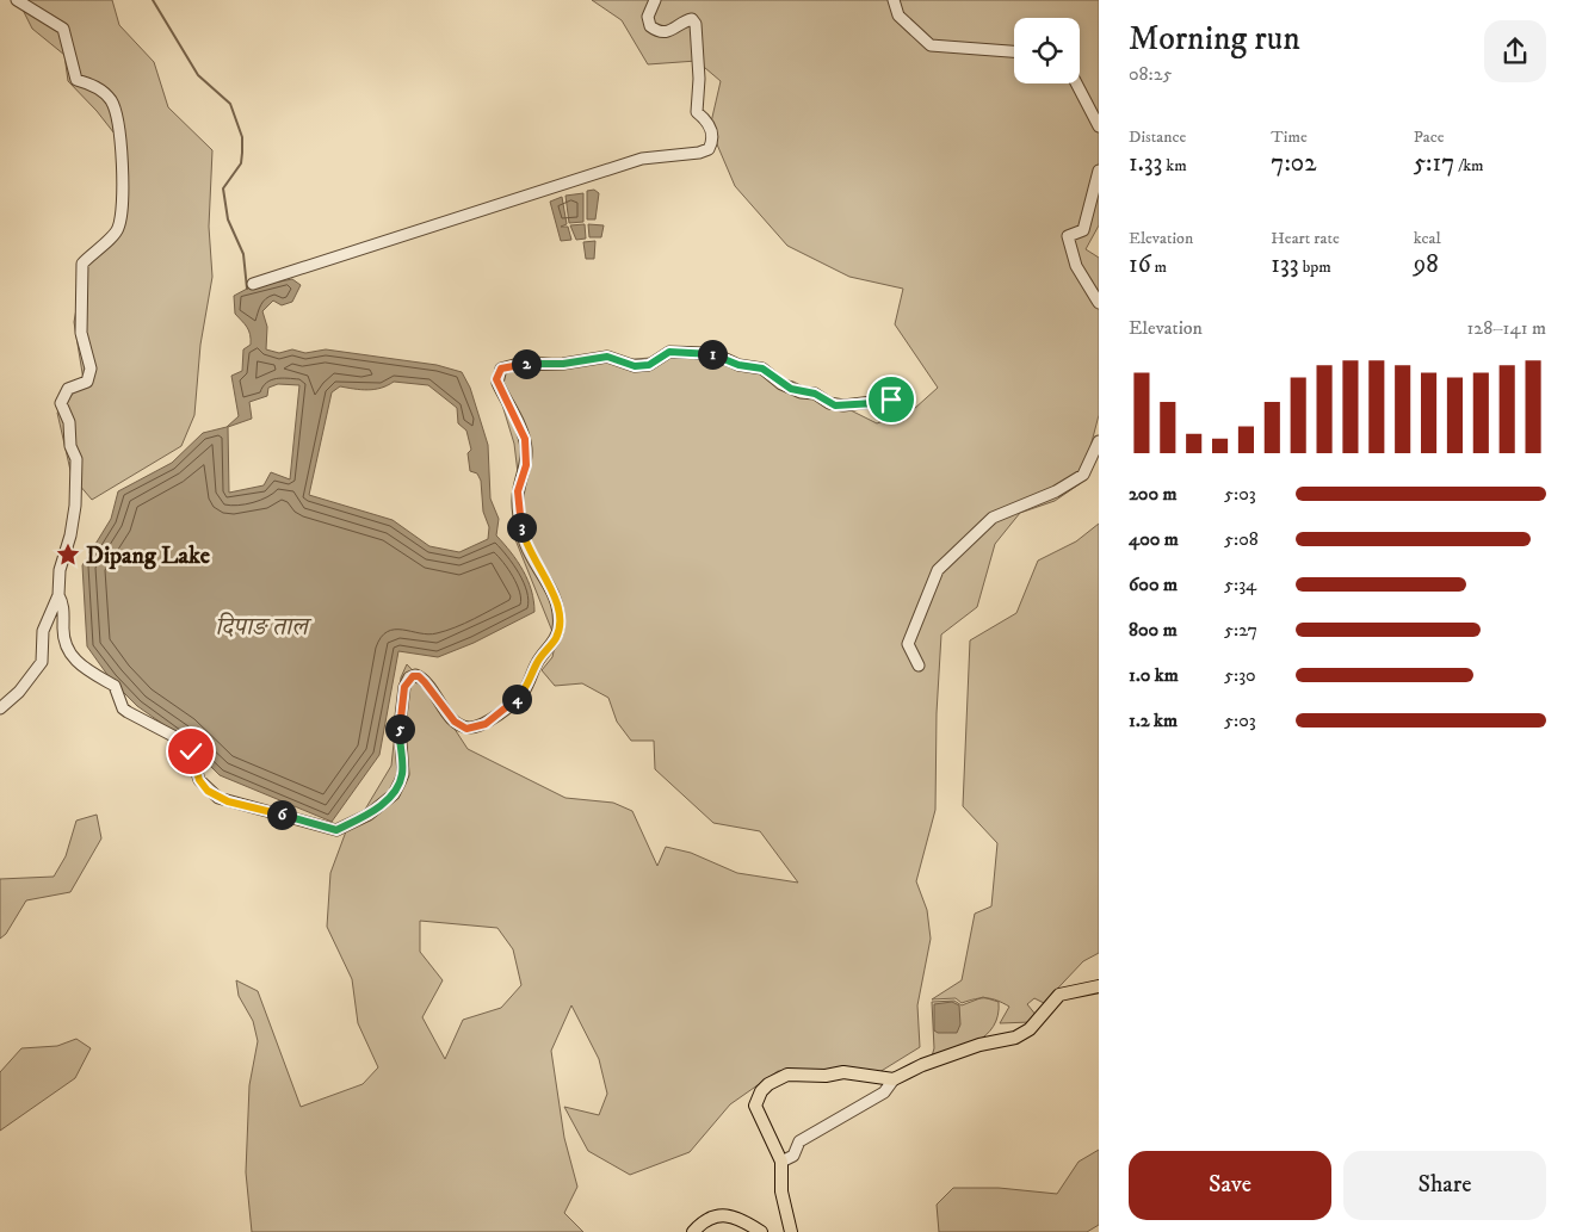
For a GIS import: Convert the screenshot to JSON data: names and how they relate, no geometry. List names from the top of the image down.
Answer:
{
  "water": ["दिपाङ ताल"],
  "places": {
    "place": ["Dipang Lake"]
  },
  "page": {
    "heading": ["Morning run", "08:25"],
    "stats": [
      ["Distance", "1.33 km"],
      ["Time", "7:02"],
      ["Pace", "5:17 /km"],
      ["Elevation", "16 m"],
      ["Heart rate", "133 bpm"],
      ["kcal", "98"]
    ],
    "chart": ["Elevation", "128–141 m"],
    "pins": [
      "1",
      "2",
      "3",
      "4",
      "5",
      "6"
    ],
    "list": [
      {
        "name": "200 m",
        "note": "5:03"
      },
      {
        "name": "400 m",
        "note": "5:08"
      },
      {
        "name": "600 m",
        "note": "5:34"
      },
      {
        "name": "800 m",
        "note": "5:27"
      },
      {
        "name": "1.0 km",
        "note": "5:30"
      },
      {
        "name": "1.2 km",
        "note": "5:03"
      }
    ],
    "buttons": ["Save", "Share"]
  }
}
